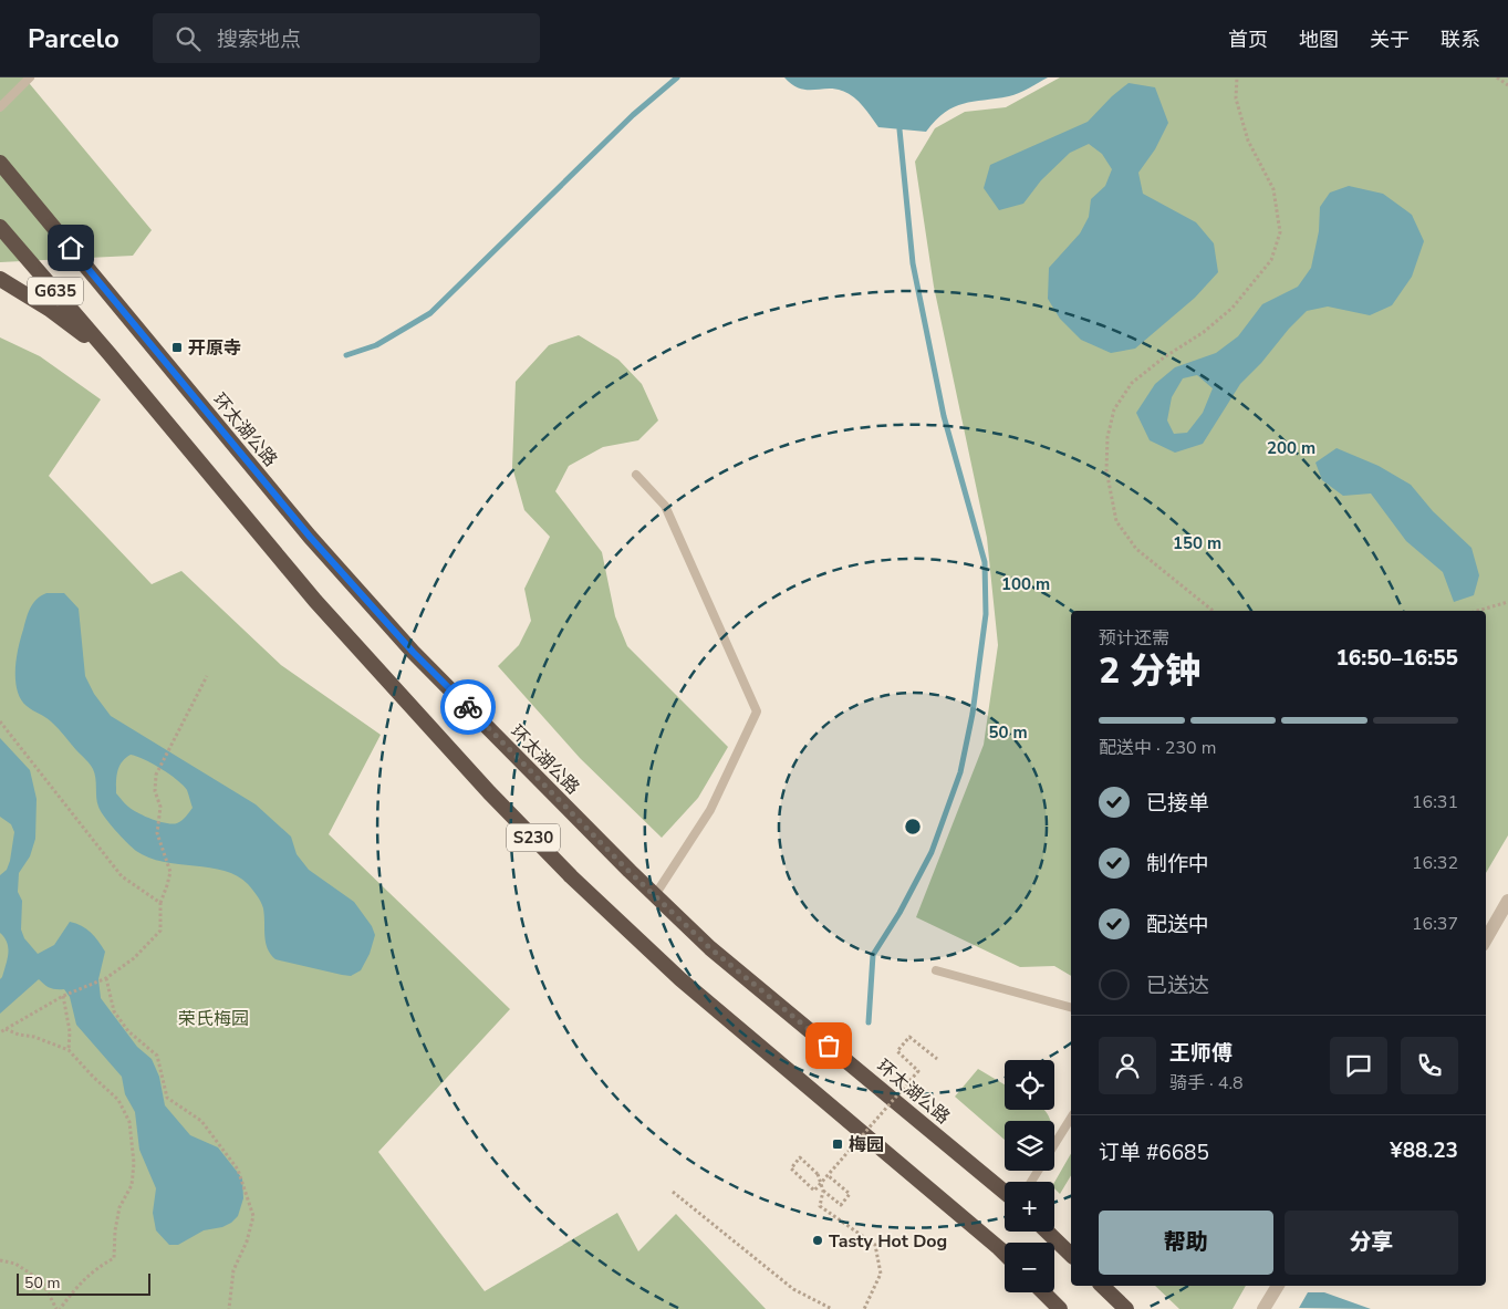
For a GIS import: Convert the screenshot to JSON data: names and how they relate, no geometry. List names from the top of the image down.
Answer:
{
  "streets": {
    "highway": ["G635", "环太湖公路", "S230"]
  },
  "crossings": [
    ["G635", "S230"]
  ],
  "parks": ["荣氏梅园"],
  "places": {
    "transit": ["开原寺", "梅园"],
    "other": ["Tasty Hot Dog"]
  },
  "scale_bar": "50 m",
  "page": {
    "header": "Parcelo",
    "search": "搜索地点",
    "nav": [
      "首页",
      "地图",
      "关于",
      "联系"
    ],
    "heading": ["2 分钟", "预计还需", "16:50–16:55"],
    "panel": [
      "王师傅",
      "骑手 · 4.8",
      "订单 #6685",
      "¥88.23"
    ],
    "bar": "配送中 · 230 m",
    "list": [
      ["已接单", "16:31"],
      ["制作中", "16:32"],
      ["配送中", "16:37"],
      "已送达"
    ],
    "map_buttons": ["+", "−"],
    "buttons": ["帮助", "分享"],
    "scale": "50 m"
  },
  "rings": [
    "200 m",
    "150 m",
    "100 m",
    "50 m"
  ]
}
